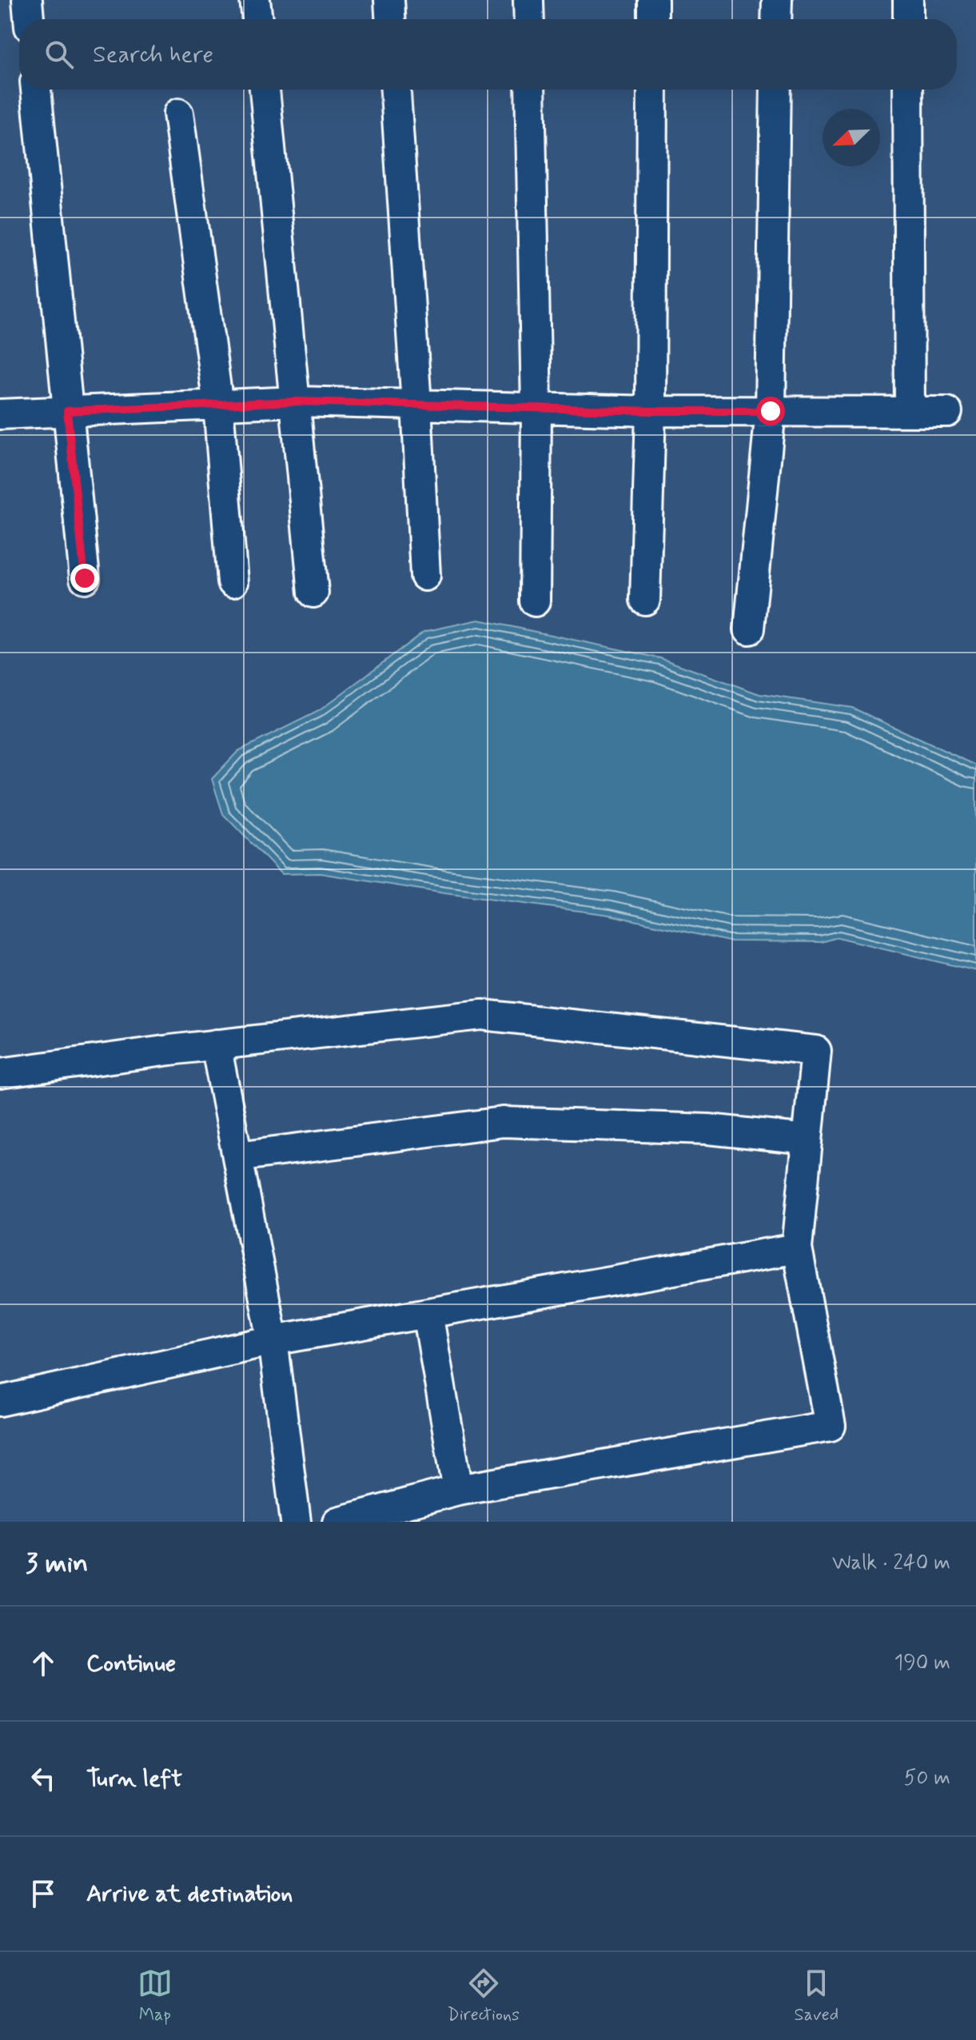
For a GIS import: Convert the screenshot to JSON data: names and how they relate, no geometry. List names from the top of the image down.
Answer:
{
  "north": "bottom left",
  "page": {
    "search": "Search here",
    "heading": ["3 min", "Walk · 240 m"],
    "list": [
      ["Continue", "190 m"],
      ["Turn left", "50 m"],
      "Arrive at destination"
    ],
    "nav": ["Map", "Directions", "Saved"]
  }
}
